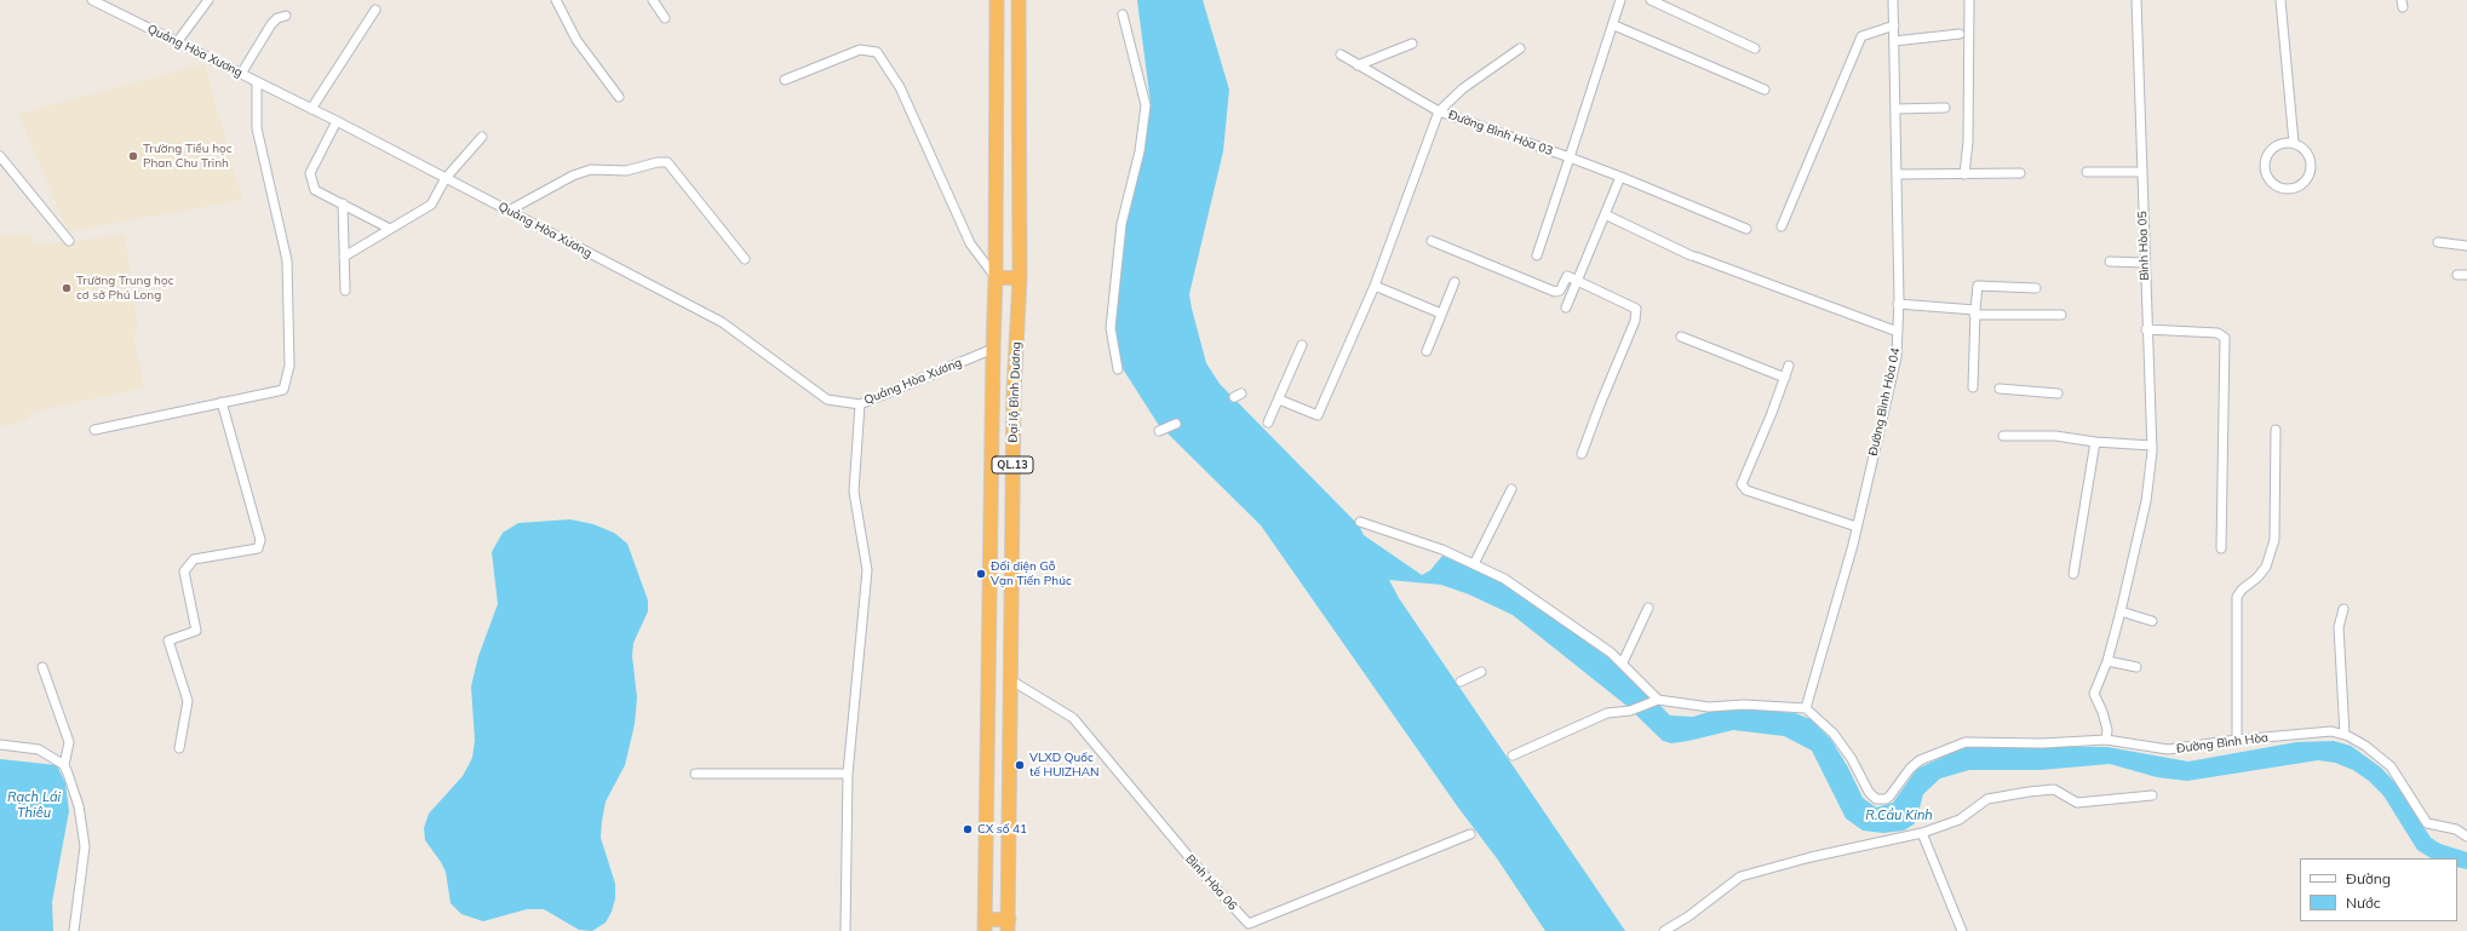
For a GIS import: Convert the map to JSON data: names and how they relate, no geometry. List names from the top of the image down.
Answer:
{
  "streets": {
    "highway": ["Đại lộ Bình Dương", "QL.13"],
    "street": [
      "Quảng Hòa Xương",
      "Đường Bình Hòa 03",
      "Bình Hòa 05",
      "Đường Bình Hòa 04",
      "Đường Bình Hòa",
      "Bình Hòa 06"
    ]
  },
  "crossings": [
    ["Quảng Hòa Xương", "Đại lộ Bình Dương"],
    ["Đại lộ Bình Dương", "Bình Hòa 06"],
    ["Đường Bình Hòa 04", "Đường Bình Hòa"]
  ],
  "water": ["Rạch Lái Thiêu", "R.Cầu Kinh"],
  "places": [
    "Trường Tiểu học Phan Chu Trinh",
    "Trường Trung học cơ sở Phú Long",
    "Đối diện Gỗ Vạn Tiến Phúc",
    "VLXD Quốc tế HUIZHAN",
    "CX số 41"
  ],
  "legend": ["Đường", "Nước"]
}
